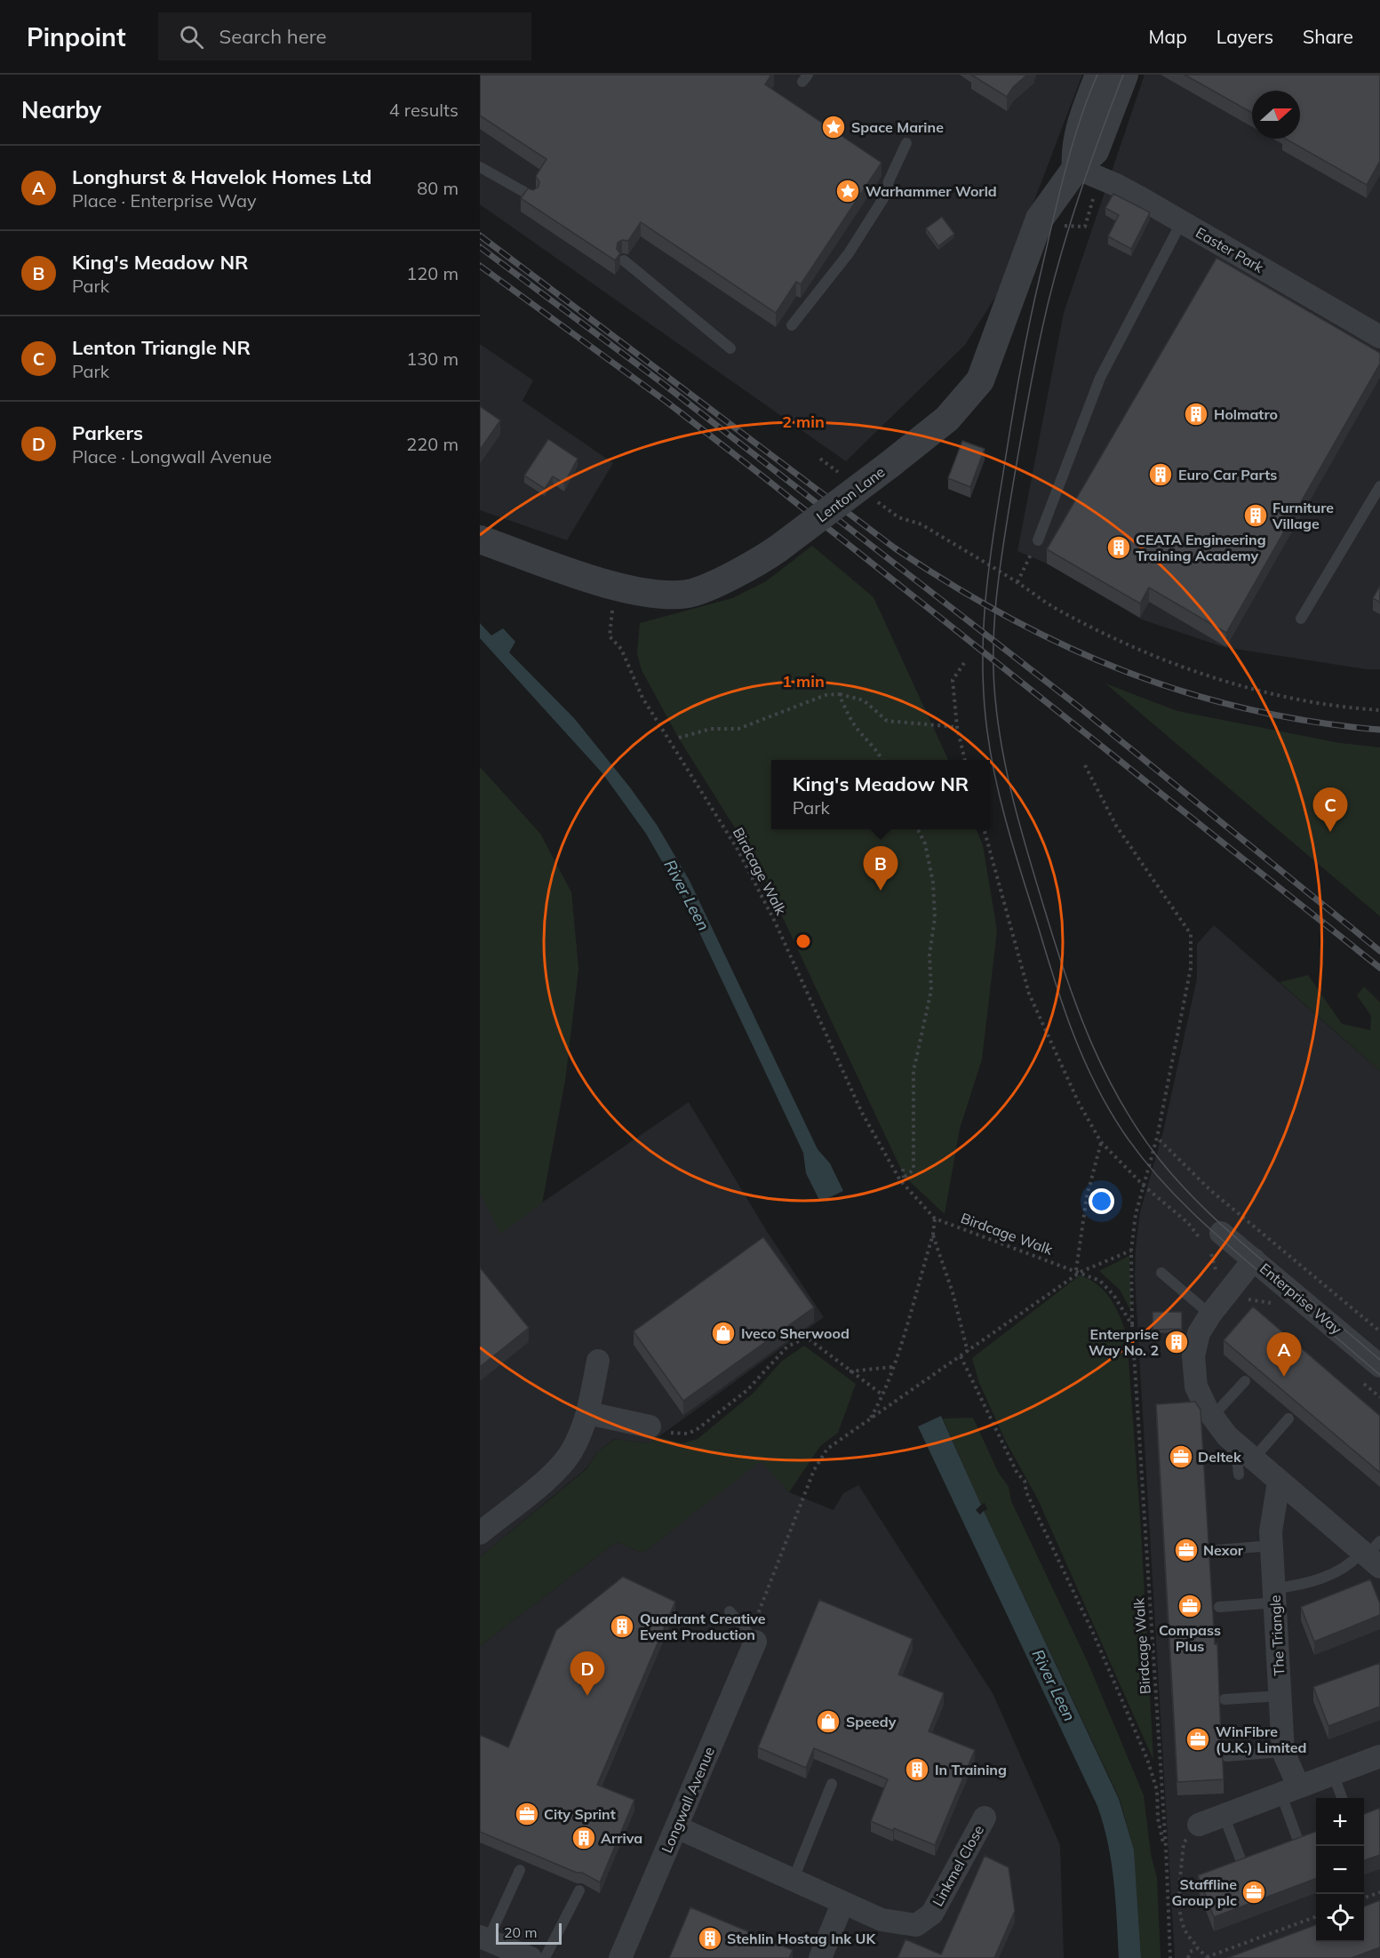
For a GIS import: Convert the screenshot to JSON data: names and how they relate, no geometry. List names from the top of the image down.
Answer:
{
  "streets": {
    "street": [
      "Easter Park",
      "Lenton Lane",
      "Enterprise Way",
      "The Triangle",
      "Longwall Avenue",
      "Linkmel Close"
    ],
    "path": ["Birdcage Walk"]
  },
  "crossings": [
    ["Easter Park", "Lenton Lane"],
    ["Lenton Lane", "Birdcage Walk"],
    ["Longwall Avenue", "Linkmel Close"]
  ],
  "water": ["River Leen"],
  "places": {
    "place": ["Space Marine", "Warhammer World"],
    "building": [
      "Holmatro",
      "Euro Car Parts",
      "Furniture Village",
      "CEATA Engineering Training Academy",
      "Enterprise Way No. 2",
      "Quadrant Creative Event Production",
      "In Training",
      "Arriva",
      "Stehlin Hostag Ink UK"
    ],
    "shop": ["Iveco Sherwood", "Speedy"],
    "office": [
      "Deltek",
      "Nexor",
      "Compass Plus",
      "WinFibre (U.K.) Limited",
      "City Sprint",
      "Staffline Group plc"
    ]
  },
  "scale_bar": "20 m",
  "north": "right",
  "page": {
    "header": "Pinpoint",
    "search": "Search here",
    "nav": ["Map", "Layers", "Share"],
    "heading": ["Nearby", "4 results"],
    "list": [
      {
        "mark": "A",
        "name": "Longhurst & Havelok Homes Ltd",
        "note": "Place · Enterprise Way",
        "value": "80 m"
      },
      {
        "mark": "B",
        "name": "King's Meadow NR",
        "note": "Park",
        "value": "120 m"
      },
      {
        "mark": "C",
        "name": "Lenton Triangle NR",
        "note": "Park",
        "value": "130 m"
      },
      {
        "mark": "D",
        "name": "Parkers",
        "note": "Place · Longwall Avenue",
        "value": "220 m"
      }
    ],
    "popup": ["King's Meadow NR", "Park"],
    "pins": [
      "C",
      "B",
      "A",
      "D"
    ],
    "map_buttons": ["+", "−"],
    "scale": "20 m"
  },
  "rings": ["2 min", "1 min"]
}
